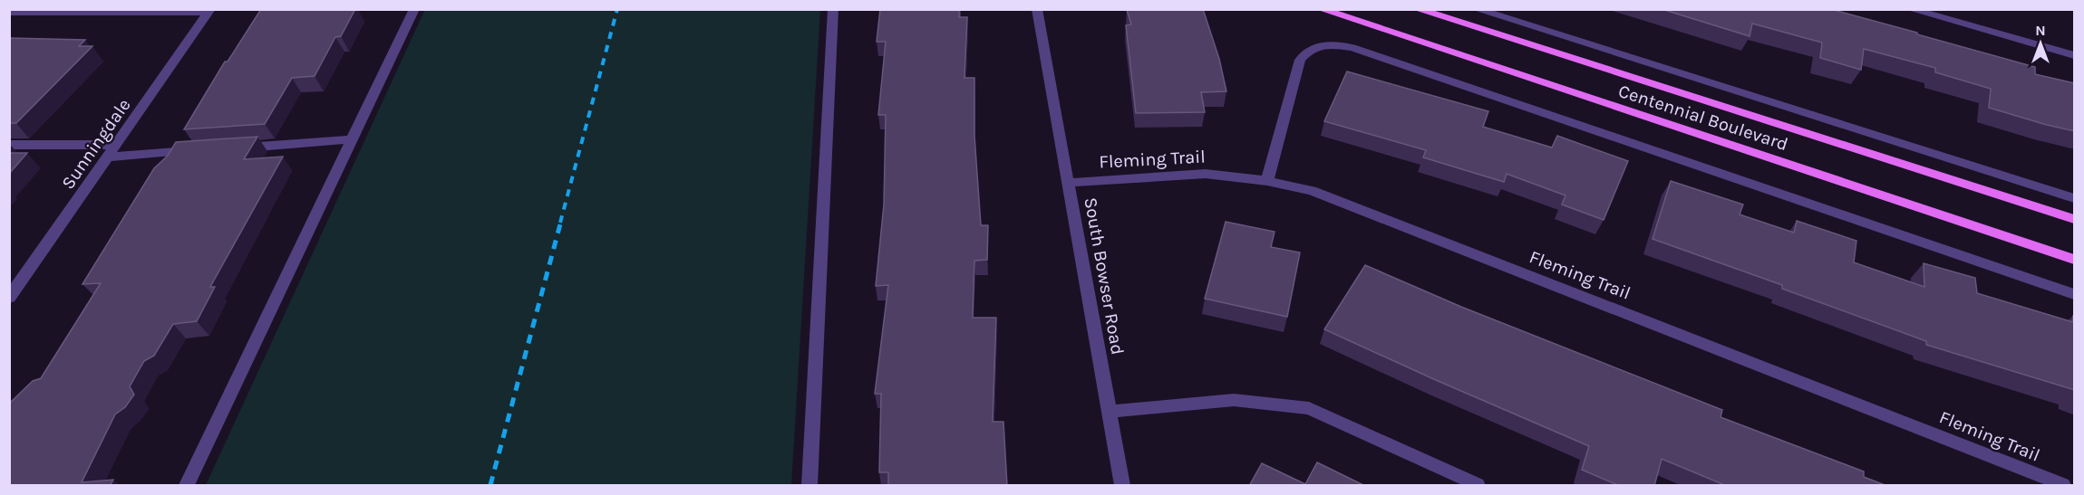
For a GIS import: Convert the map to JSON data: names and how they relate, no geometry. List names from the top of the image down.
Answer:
{
  "streets": {
    "main road": ["Centennial Boulevard"],
    "street": ["Sunningdale", "Fleming Trail", "South Bowser Road"]
  },
  "crossings": [
    ["Fleming Trail", "South Bowser Road"]
  ],
  "north": "top"
}
